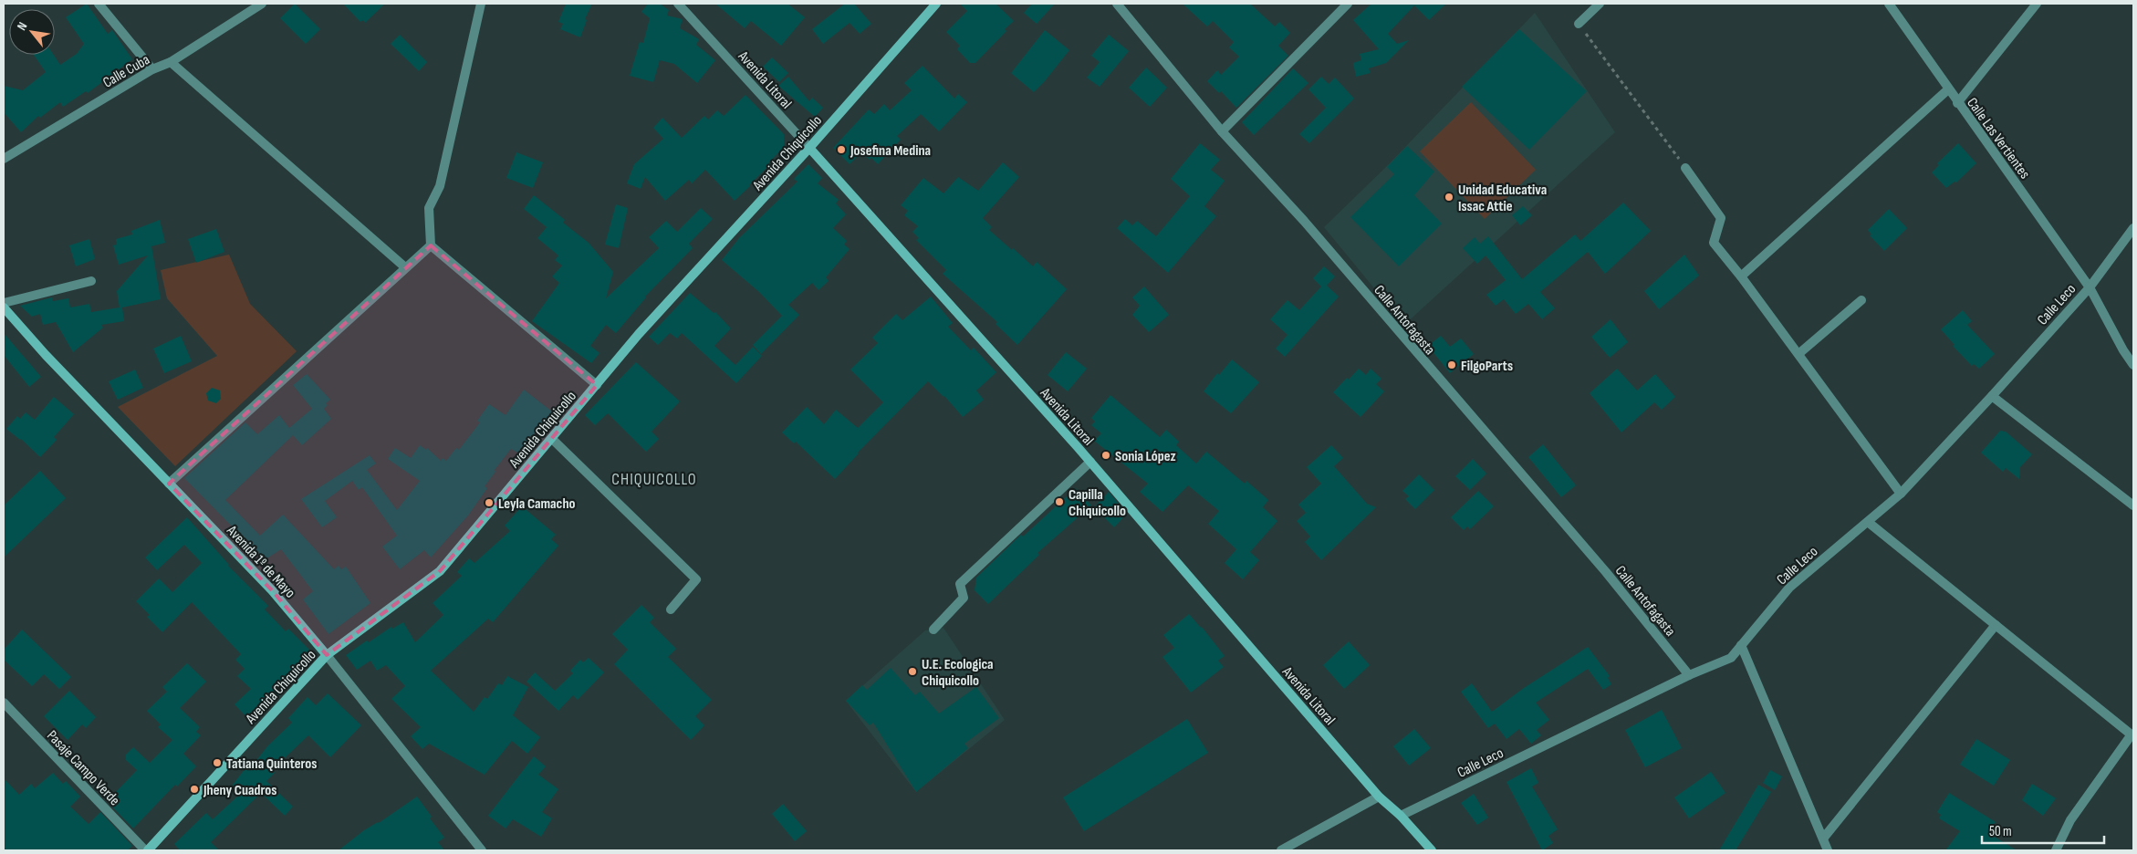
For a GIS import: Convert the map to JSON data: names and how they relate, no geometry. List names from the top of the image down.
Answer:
{
  "streets": {
    "main road": ["Avenida Litoral", "Avenida Chiquicollo", "Avenida 1º de Mayo"],
    "street": [
      "Calle Cuba",
      "Calle Las Vertientes",
      "Calle Leco",
      "Calle Antofagasta",
      "Pasaje Campo Verde"
    ]
  },
  "crossings": [
    ["Avenida Litoral", "Avenida Chiquicollo"],
    ["Avenida Litoral", "Calle Leco"],
    ["Calle Las Vertientes", "Calle Leco"],
    ["Avenida Chiquicollo", "Avenida 1º de Mayo"],
    ["Avenida Chiquicollo", "Pasaje Campo Verde"],
    ["Calle Leco", "Calle Antofagasta"]
  ],
  "districts": ["CHIQUICOLLO"],
  "places": [
    "Josefina Medina",
    "Unidad Educativa Issac Attie",
    "FilgoParts",
    "Sonia López",
    "Capilla Chiquicollo",
    "Leyla Camacho",
    "U.E. Ecologica Chiquicollo",
    "Tatiana Quinteros",
    "Jheny Cuadros"
  ],
  "scale_bar": "50 m",
  "north": "top left"
}
